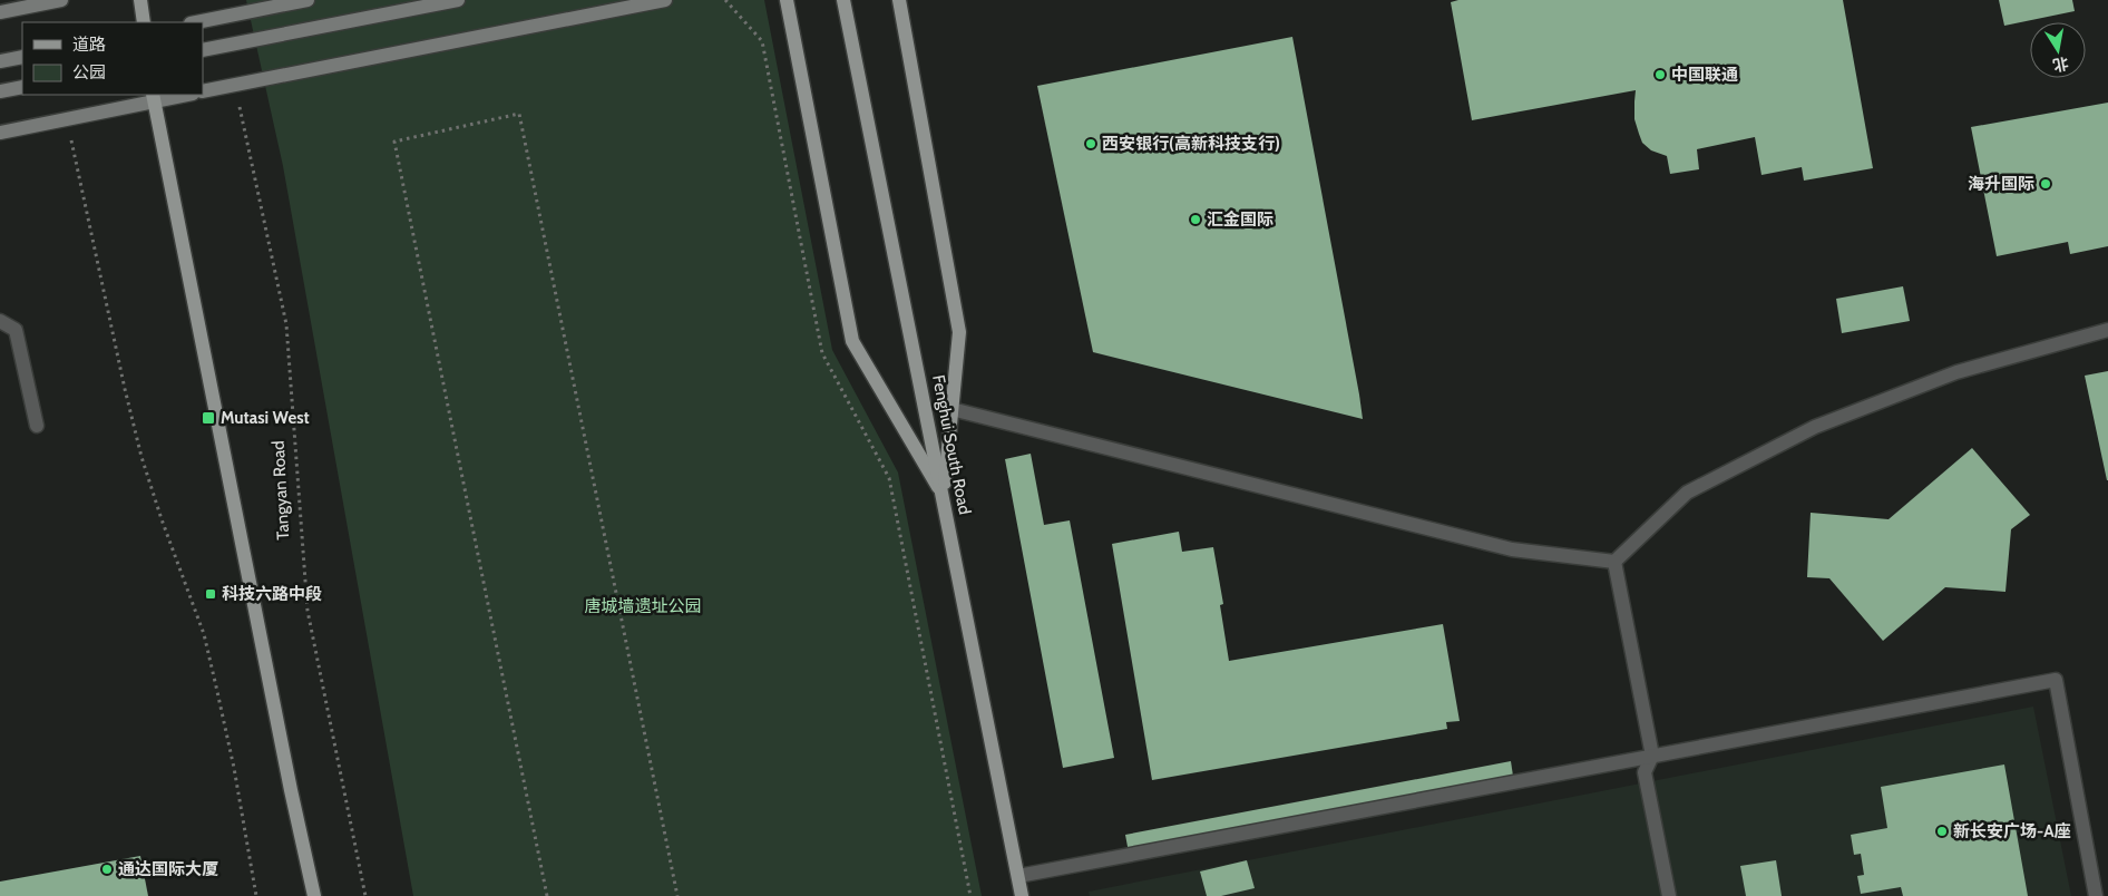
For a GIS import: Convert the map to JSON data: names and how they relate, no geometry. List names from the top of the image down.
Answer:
{
  "streets": {
    "main road": ["Fenghui South Road"],
    "path": ["Tangyan Road"]
  },
  "parks": ["唐城墙遗址公园"],
  "places": {
    "other": [
      "中国联通",
      "西安银行(高新科技支行)",
      "海升国际",
      "汇金国际",
      "新长安广场-A座",
      "通达国际大厦"
    ],
    "transit": ["Mutasi West", "科技六路中段"]
  },
  "legend": ["道路", "公园"],
  "north": "bottom"
}
